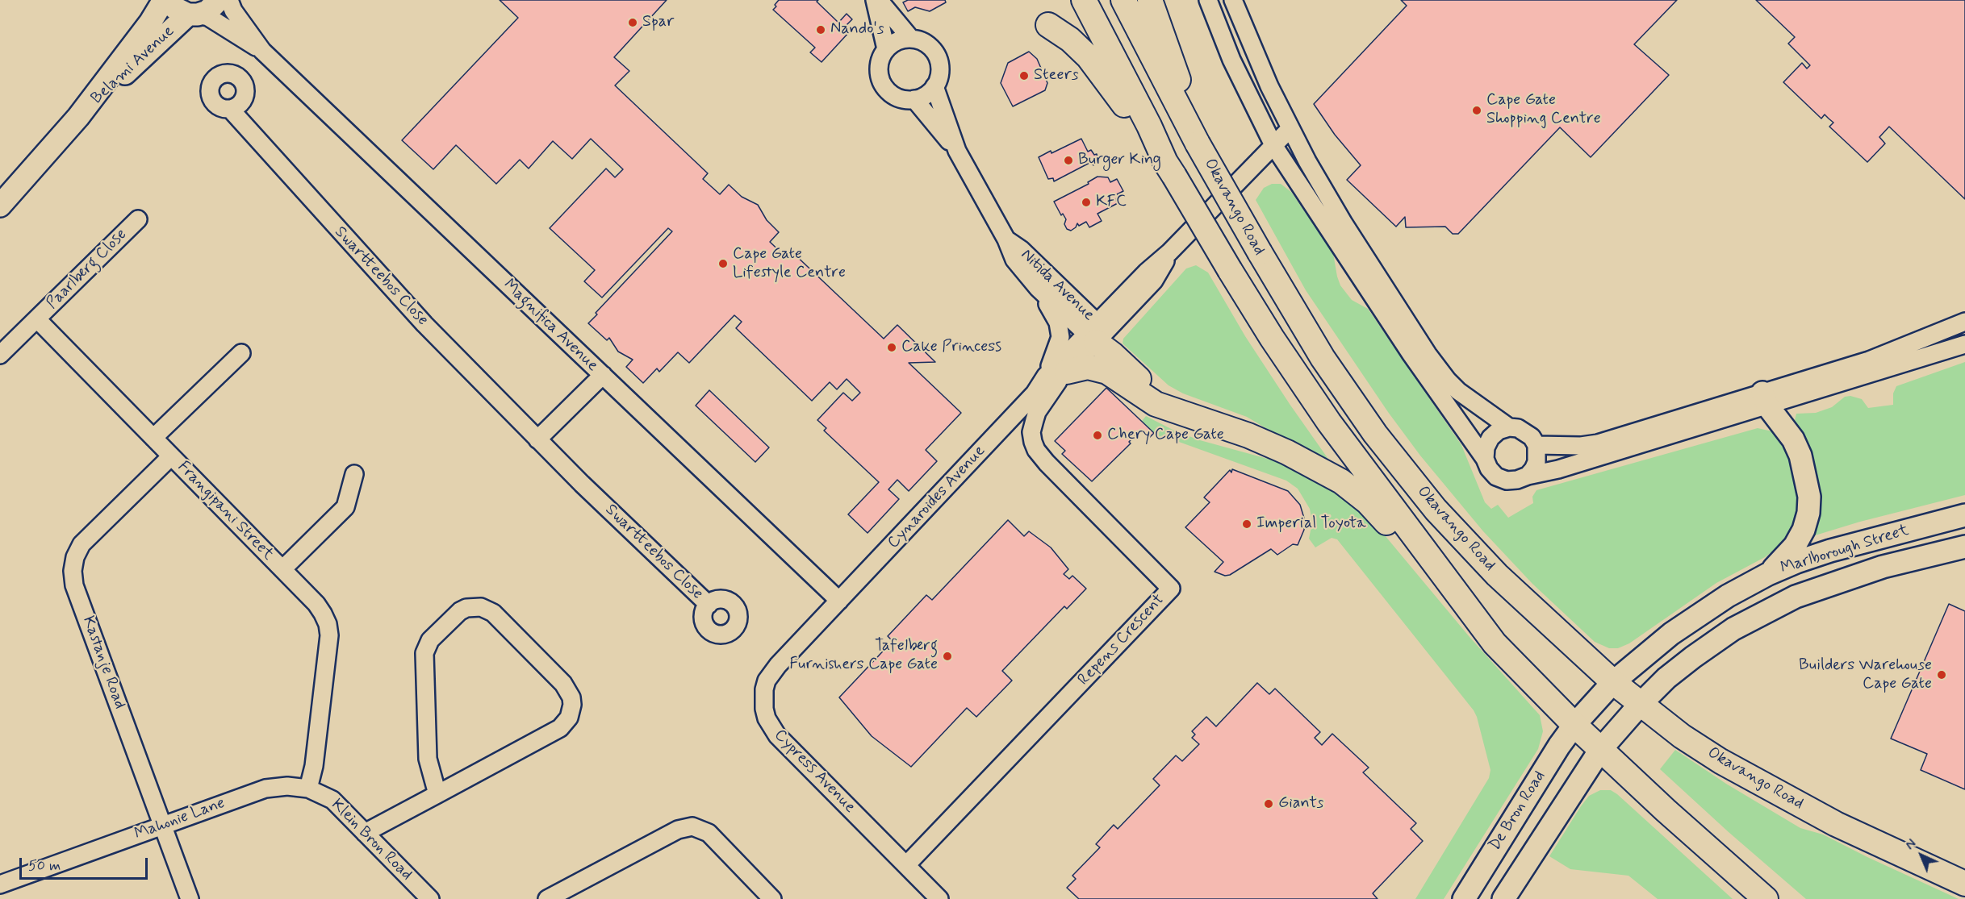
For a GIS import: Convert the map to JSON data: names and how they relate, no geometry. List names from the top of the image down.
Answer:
{
  "streets": {
    "main road": ["Okavango Road"],
    "street": [
      "Belami Avenue",
      "Paarlberg Close",
      "Swartteebos Close",
      "Nitida Avenue",
      "Magnifica Avenue",
      "Cynaroides Avenue",
      "Frangipani Street",
      "Marlborough Street",
      "Repens Crescent",
      "Kastanje Road",
      "Cypress Avenue",
      "De Bron Road",
      "Mahonie Lane",
      "Klein Bron Road"
    ]
  },
  "crossings": [
    ["Belami Avenue", "Magnifica Avenue"],
    ["Okavango Road", "Marlborough Street"],
    ["Paarlberg Close", "Frangipani Street"],
    ["Nitida Avenue", "Cynaroides Avenue"],
    ["Nitida Avenue", "Repens Crescent"],
    ["Magnifica Avenue", "Cynaroides Avenue"],
    ["Magnifica Avenue", "Cypress Avenue"],
    ["Cynaroides Avenue", "Repens Crescent"],
    ["Cynaroides Avenue", "Cypress Avenue"],
    ["Frangipani Street", "Kastanje Road"],
    ["Frangipani Street", "Mahonie Lane"],
    ["Frangipani Street", "Klein Bron Road"],
    ["Marlborough Street", "De Bron Road"],
    ["Repens Crescent", "Cypress Avenue"],
    ["Kastanje Road", "Mahonie Lane"],
    ["Mahonie Lane", "Klein Bron Road"]
  ],
  "places": [
    "Spar",
    "Nando's",
    "Steers",
    "Cape Gate Shopping Centre",
    "Burger King",
    "KFC",
    "Cape Gate Lifestyle Centre",
    "Cake Princess",
    "Chery Cape Gate",
    "Imperial Toyota",
    "Tafelberg Furnishers Cape Gate",
    "Builders Warehouse Cape Gate",
    "Giants"
  ],
  "scale_bar": "50 m",
  "north": "top left"
}
